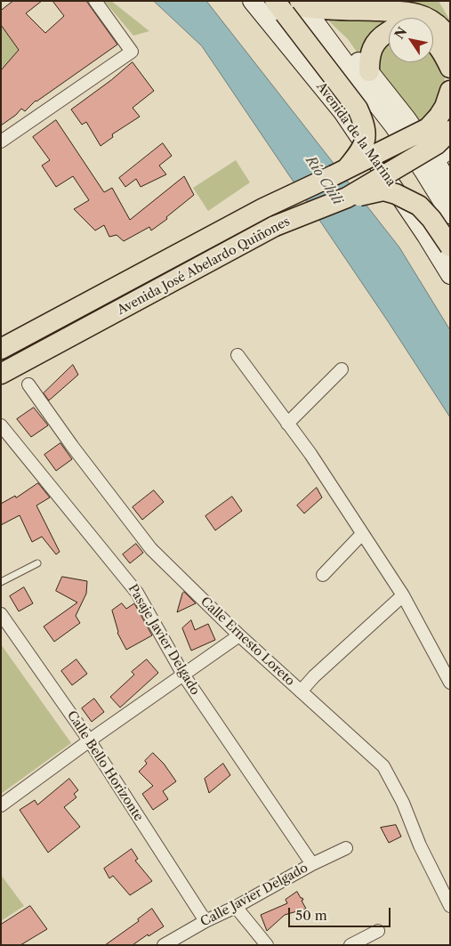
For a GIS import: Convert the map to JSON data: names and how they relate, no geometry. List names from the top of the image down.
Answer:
{
  "streets": {
    "main road": ["Avenida de la Marina", "Avenida José Abelardo Quiñones"],
    "street": [
      "Pasaje Javier Delgado",
      "Calle Ernesto Loreto",
      "Calle Bello Horizonte",
      "Calle Javier Delgado"
    ]
  },
  "crossings": [
    ["Pasaje Javier Delgado", "Calle Javier Delgado"],
    ["Calle Bello Horizonte", "Calle Javier Delgado"]
  ],
  "water": ["Río Chili"],
  "scale_bar": "50 m",
  "north": "top left"
}
